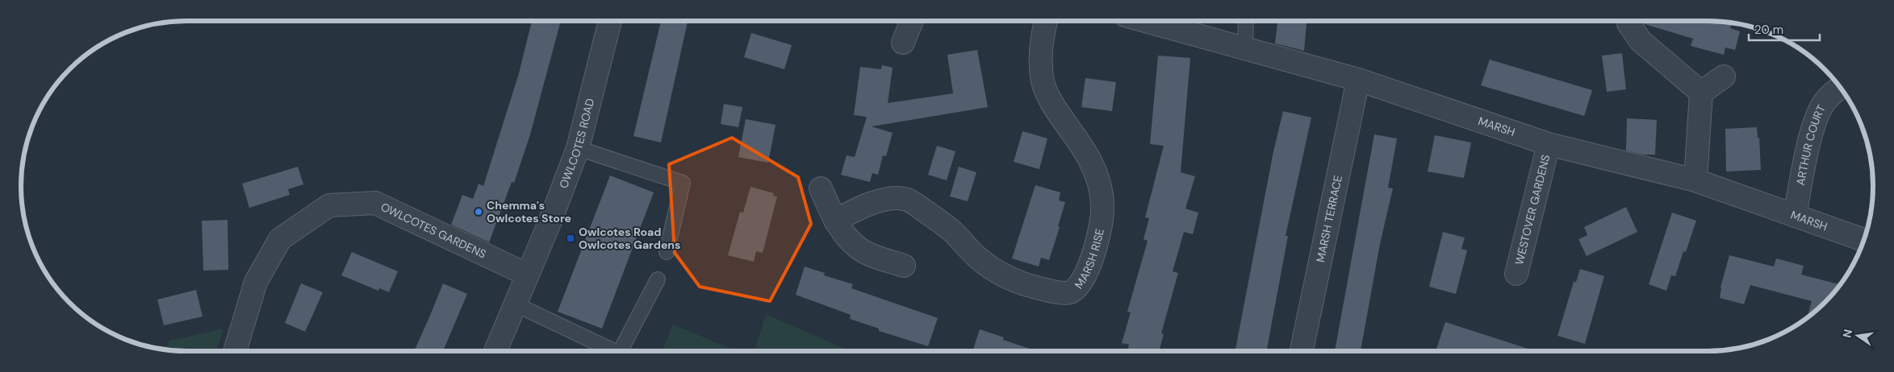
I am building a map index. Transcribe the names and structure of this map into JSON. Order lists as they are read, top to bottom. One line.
{"streets":{"street":["MARSH","OWLCOTES ROAD","ARTHUR COURT","WESTOVER GARDENS","MARSH TERRACE","OWLCOTES GARDENS","MARSH RISE"]},"crossings":[["MARSH","ARTHUR COURT"],["MARSH","WESTOVER GARDENS"],["MARSH","MARSH TERRACE"],["OWLCOTES ROAD","OWLCOTES GARDENS"]],"places":{"other":["Chemma's Owlcotes Store"],"transit":["Owlcotes Road Owlcotes Gardens"]},"scale_bar":"20 m","north":"left"}
